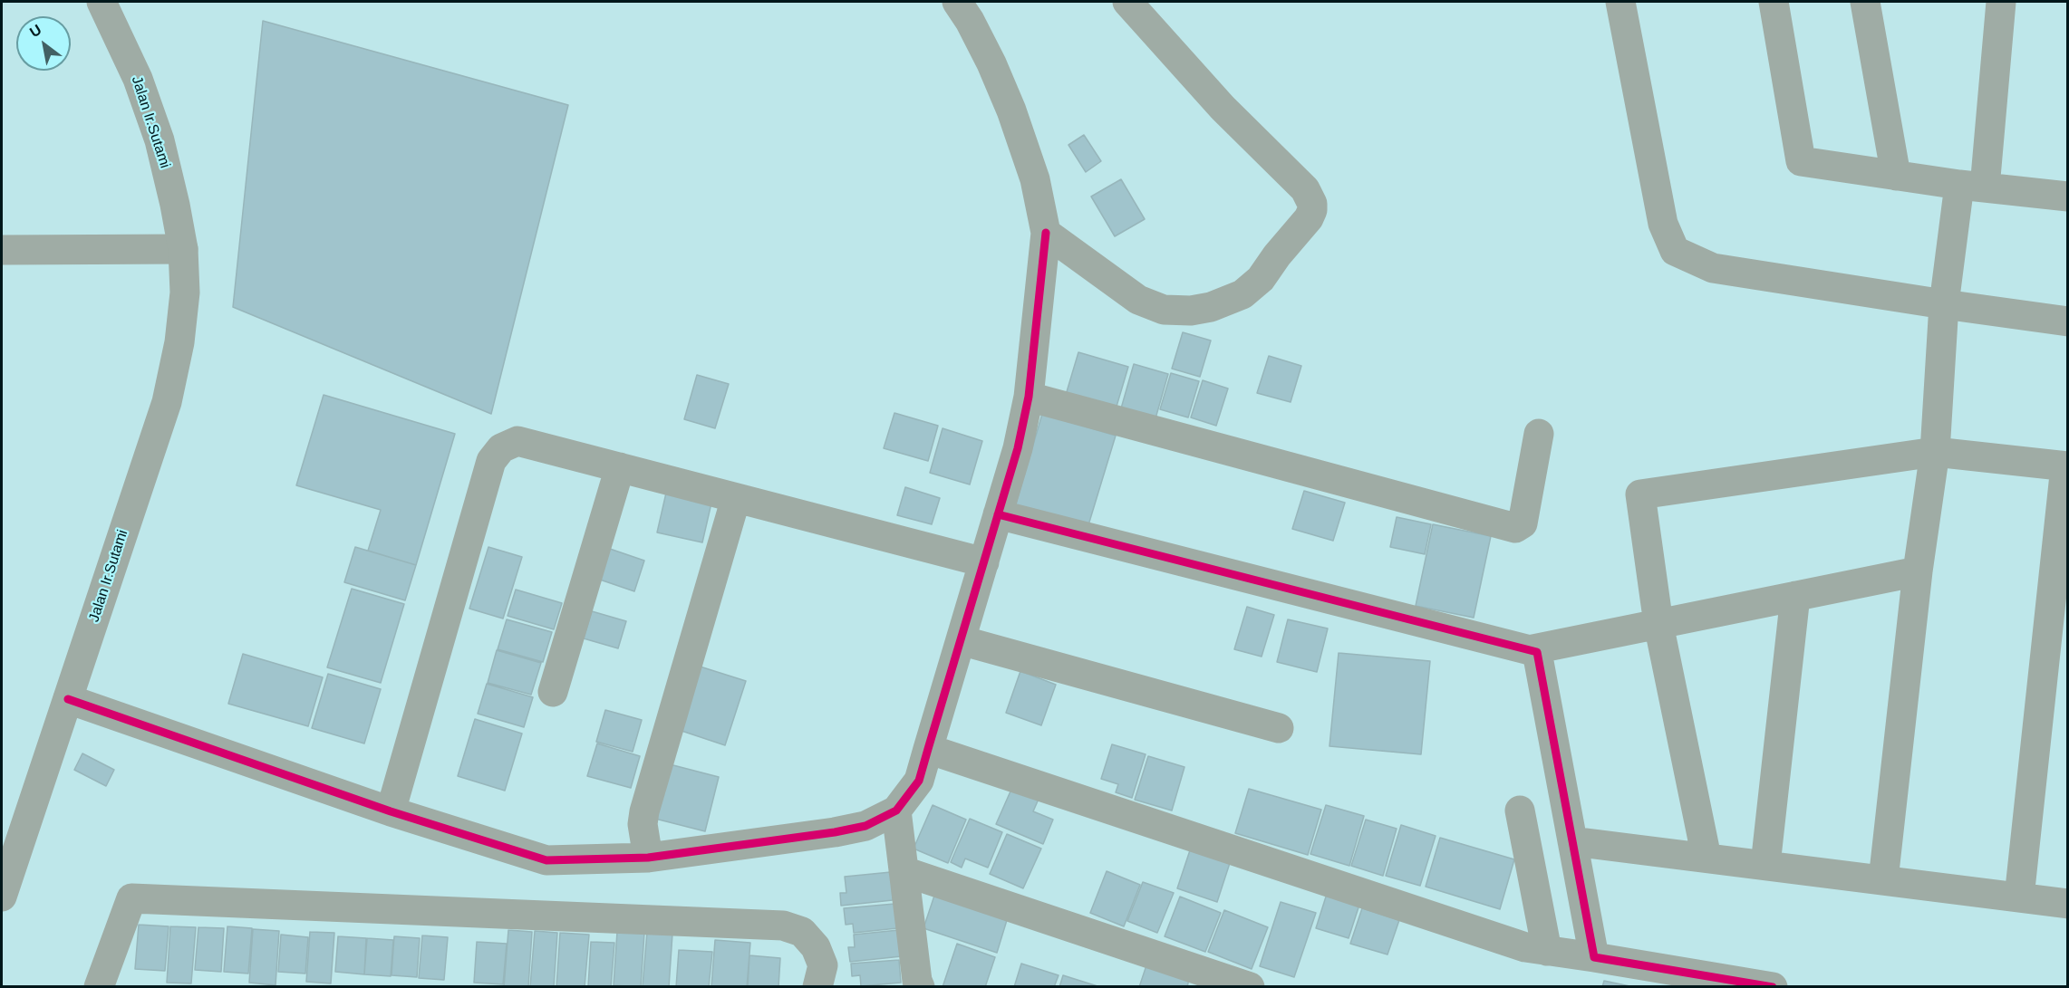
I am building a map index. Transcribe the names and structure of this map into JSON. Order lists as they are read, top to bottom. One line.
{"streets":{"street":["Jalan Ir.Sutami"]},"north":"top left"}
